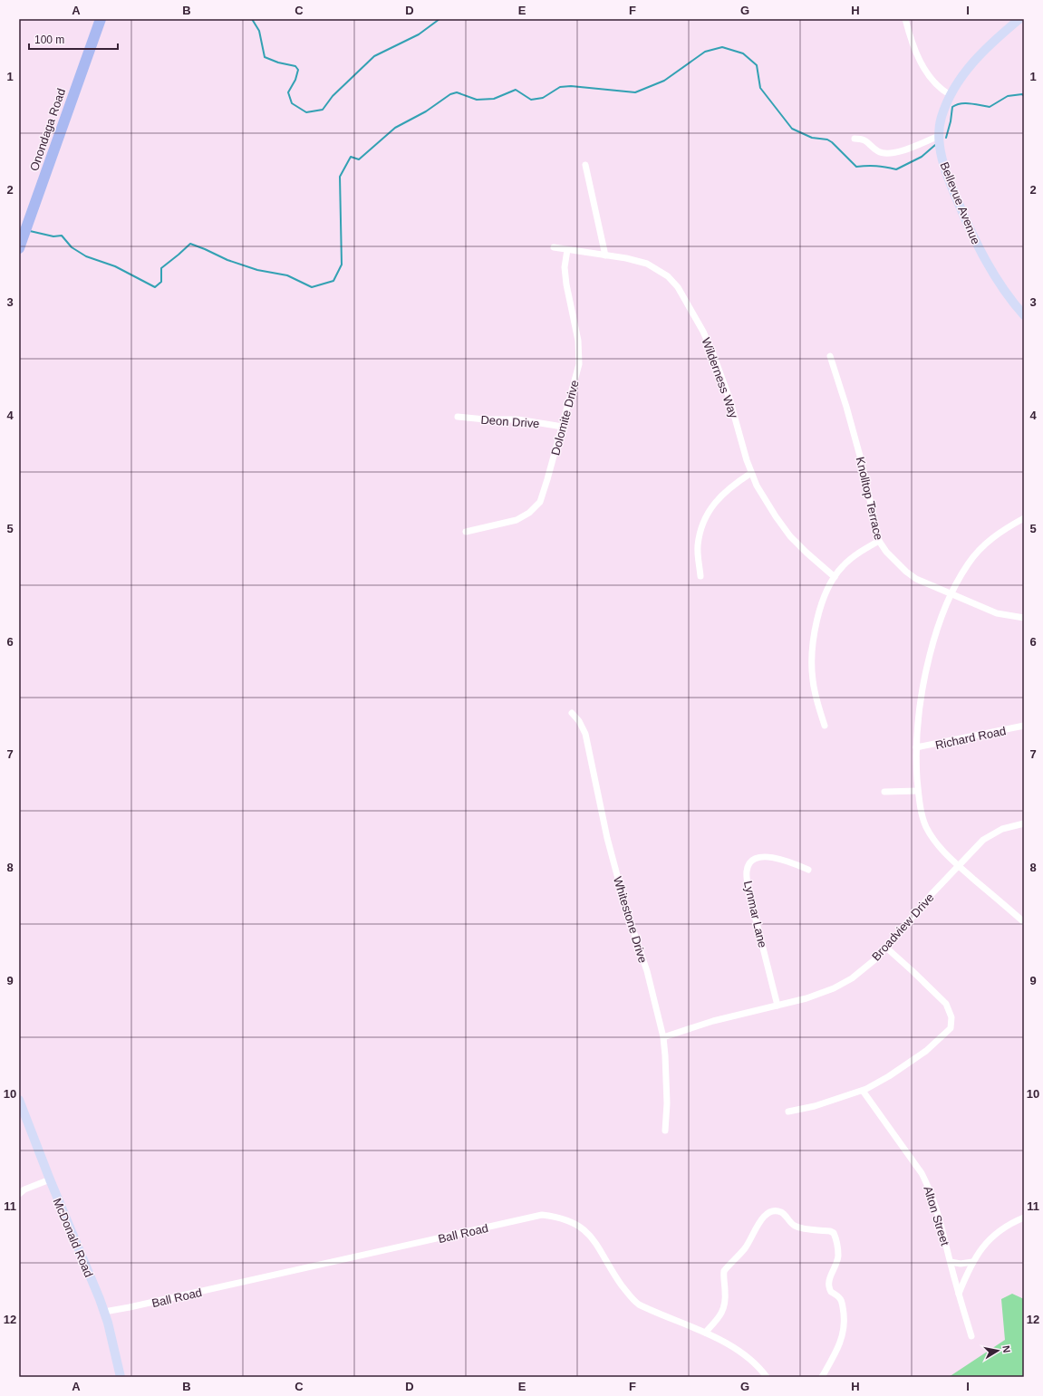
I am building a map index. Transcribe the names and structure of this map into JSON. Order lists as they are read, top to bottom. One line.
{"streets":{"main road":["Onondaga Road"],"street":["Bellevue Avenue","Wilderness Way","Dolomite Drive","Deon Drive","Knolltop Terrace","Richard Road","Lynmar Lane","Whitestone Drive","Broadview Drive","Alton Street","Ball Road","McDonald Road"]},"crossings":[["Wilderness Way","Dolomite Drive"],["Dolomite Drive","Deon Drive"],["Lynmar Lane","Broadview Drive"],["Whitestone Drive","Broadview Drive"],["Ball Road","McDonald Road"]],"scale_bar":"100 m","north":"right","grid":{"columns":["A","B","C","D","E","F","G","H","I"],"rows":["1","2","3","4","5","6","7","8","9","10","11","12"]}}
